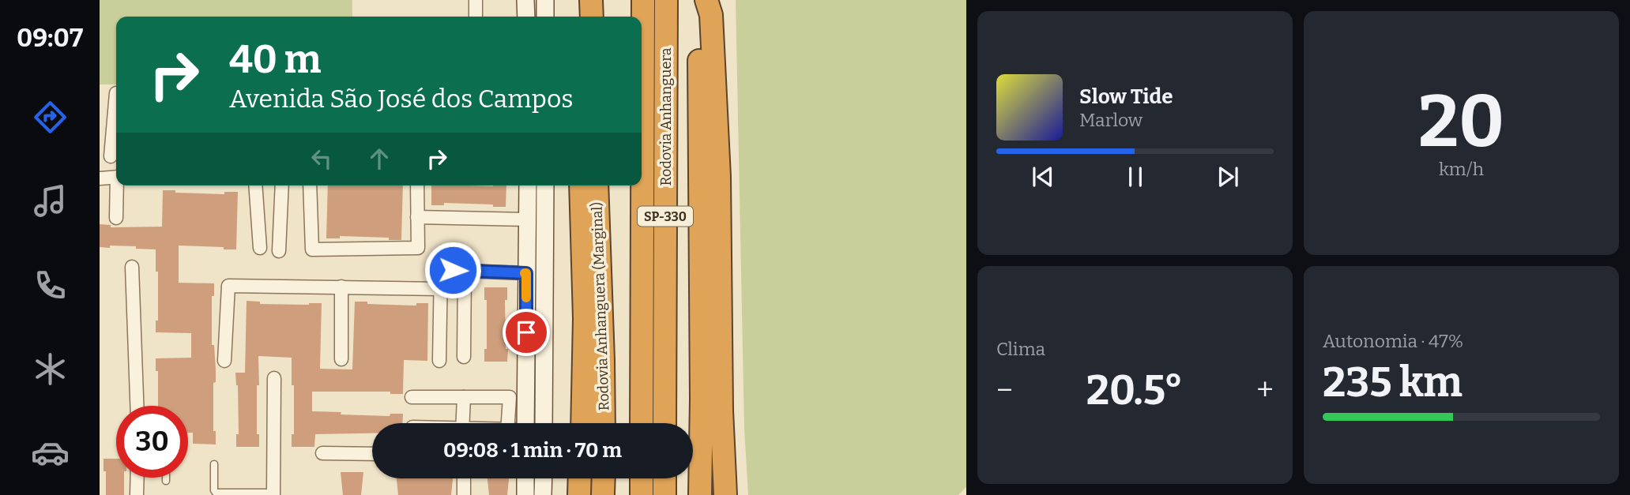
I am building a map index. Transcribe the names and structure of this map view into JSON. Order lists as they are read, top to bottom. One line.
{"streets":{"highway":["Rodovia Anhanguera","SP-330","Rodovia Anhanguera (Marginal)"]},"page":{"tabs":"09:07","tile":[["20","km/h"],"Clima",["Autonomia · 47%","235 km"]],"turn":["40 m","Avenida São José dos Campos"],"song":["Slow Tide","Marlow"],"heat":["−","20.5°","+"],"limit":"30","trip":"09:08 · 1 min · 70 m"}}
